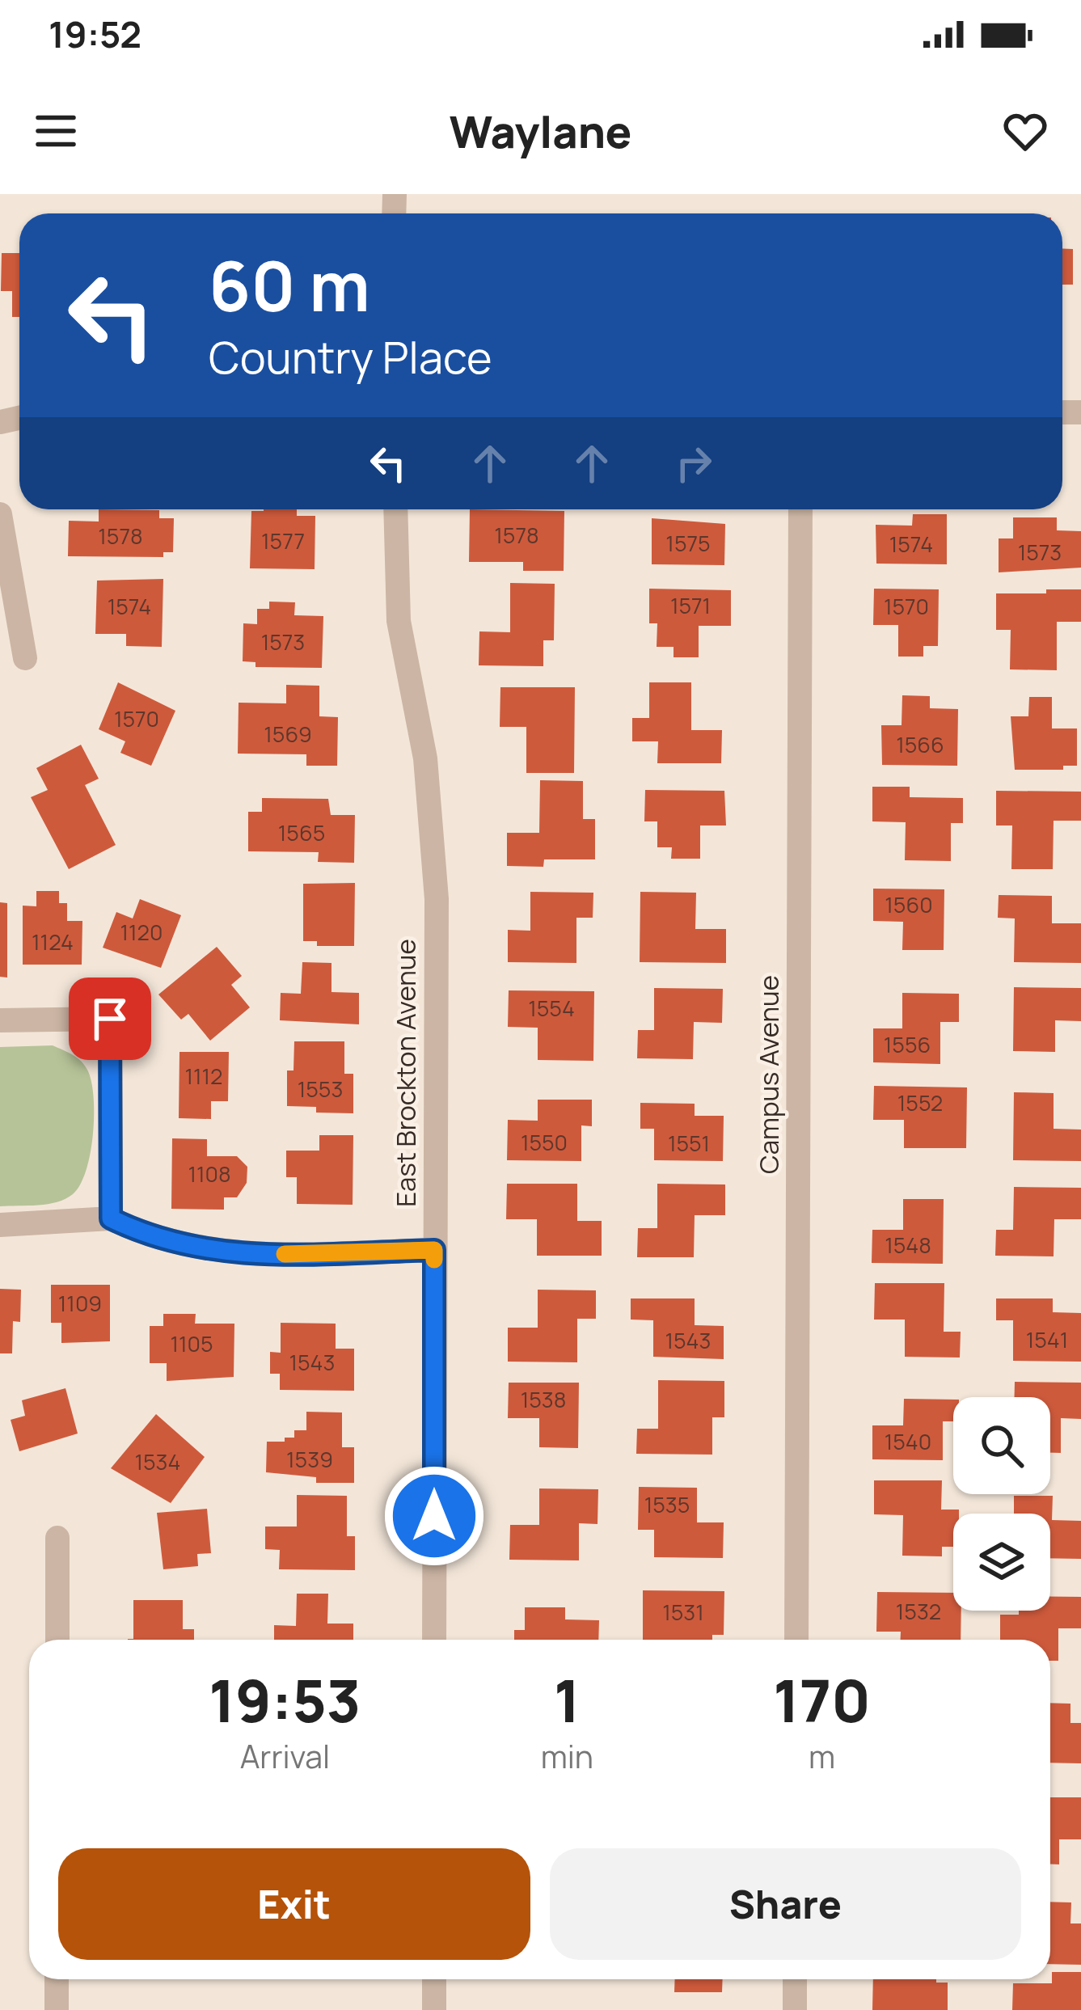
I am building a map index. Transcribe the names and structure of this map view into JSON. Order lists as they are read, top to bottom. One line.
{"streets":{"street":["East Brockton Avenue","Campus Avenue"]},"house_numbers":["1578","1578","1577","1575","1574","1573","1571","1574","1570","1573","1570","1569","1566","1565","1560","1120","1124","1554","1556","1112","1553","1552","1550","1551","1108","1548","1109","1541","1543","1105","1543","1538","1540","1539","1534","1535","1532","1531"],"page":{"status":"19:52","header":"Waylane","turn":["60 m","Country Place"],"eta":["19:53","Arrival","1","min","170","m"],"buttons":["Exit","Share"]}}
